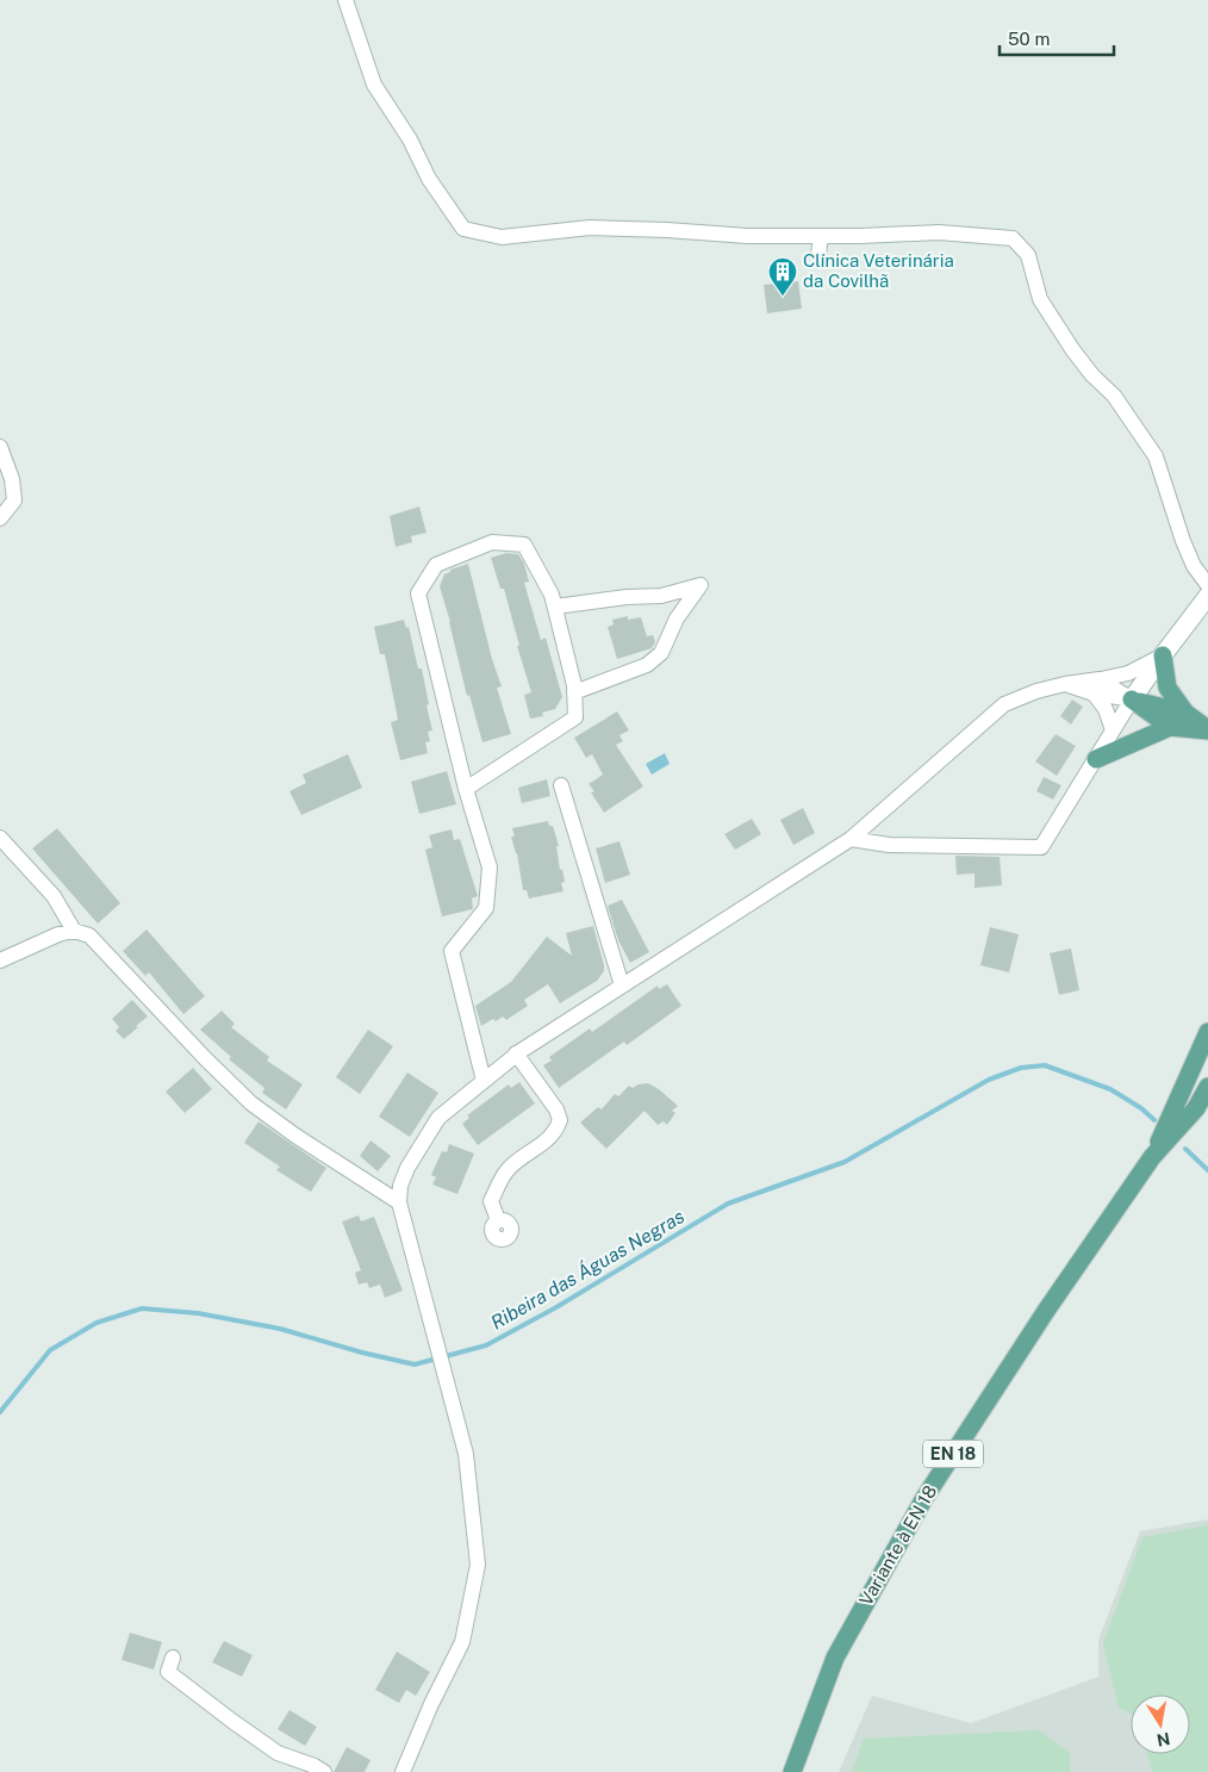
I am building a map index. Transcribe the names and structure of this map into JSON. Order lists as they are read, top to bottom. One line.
{"streets":{"main road":["EN 18","Variante à EN 18"]},"water":["Ribeira das Águas Negras"],"places":{"building":["Clínica Veterinária da Covilhã"]},"scale_bar":"50 m","north":"bottom"}
